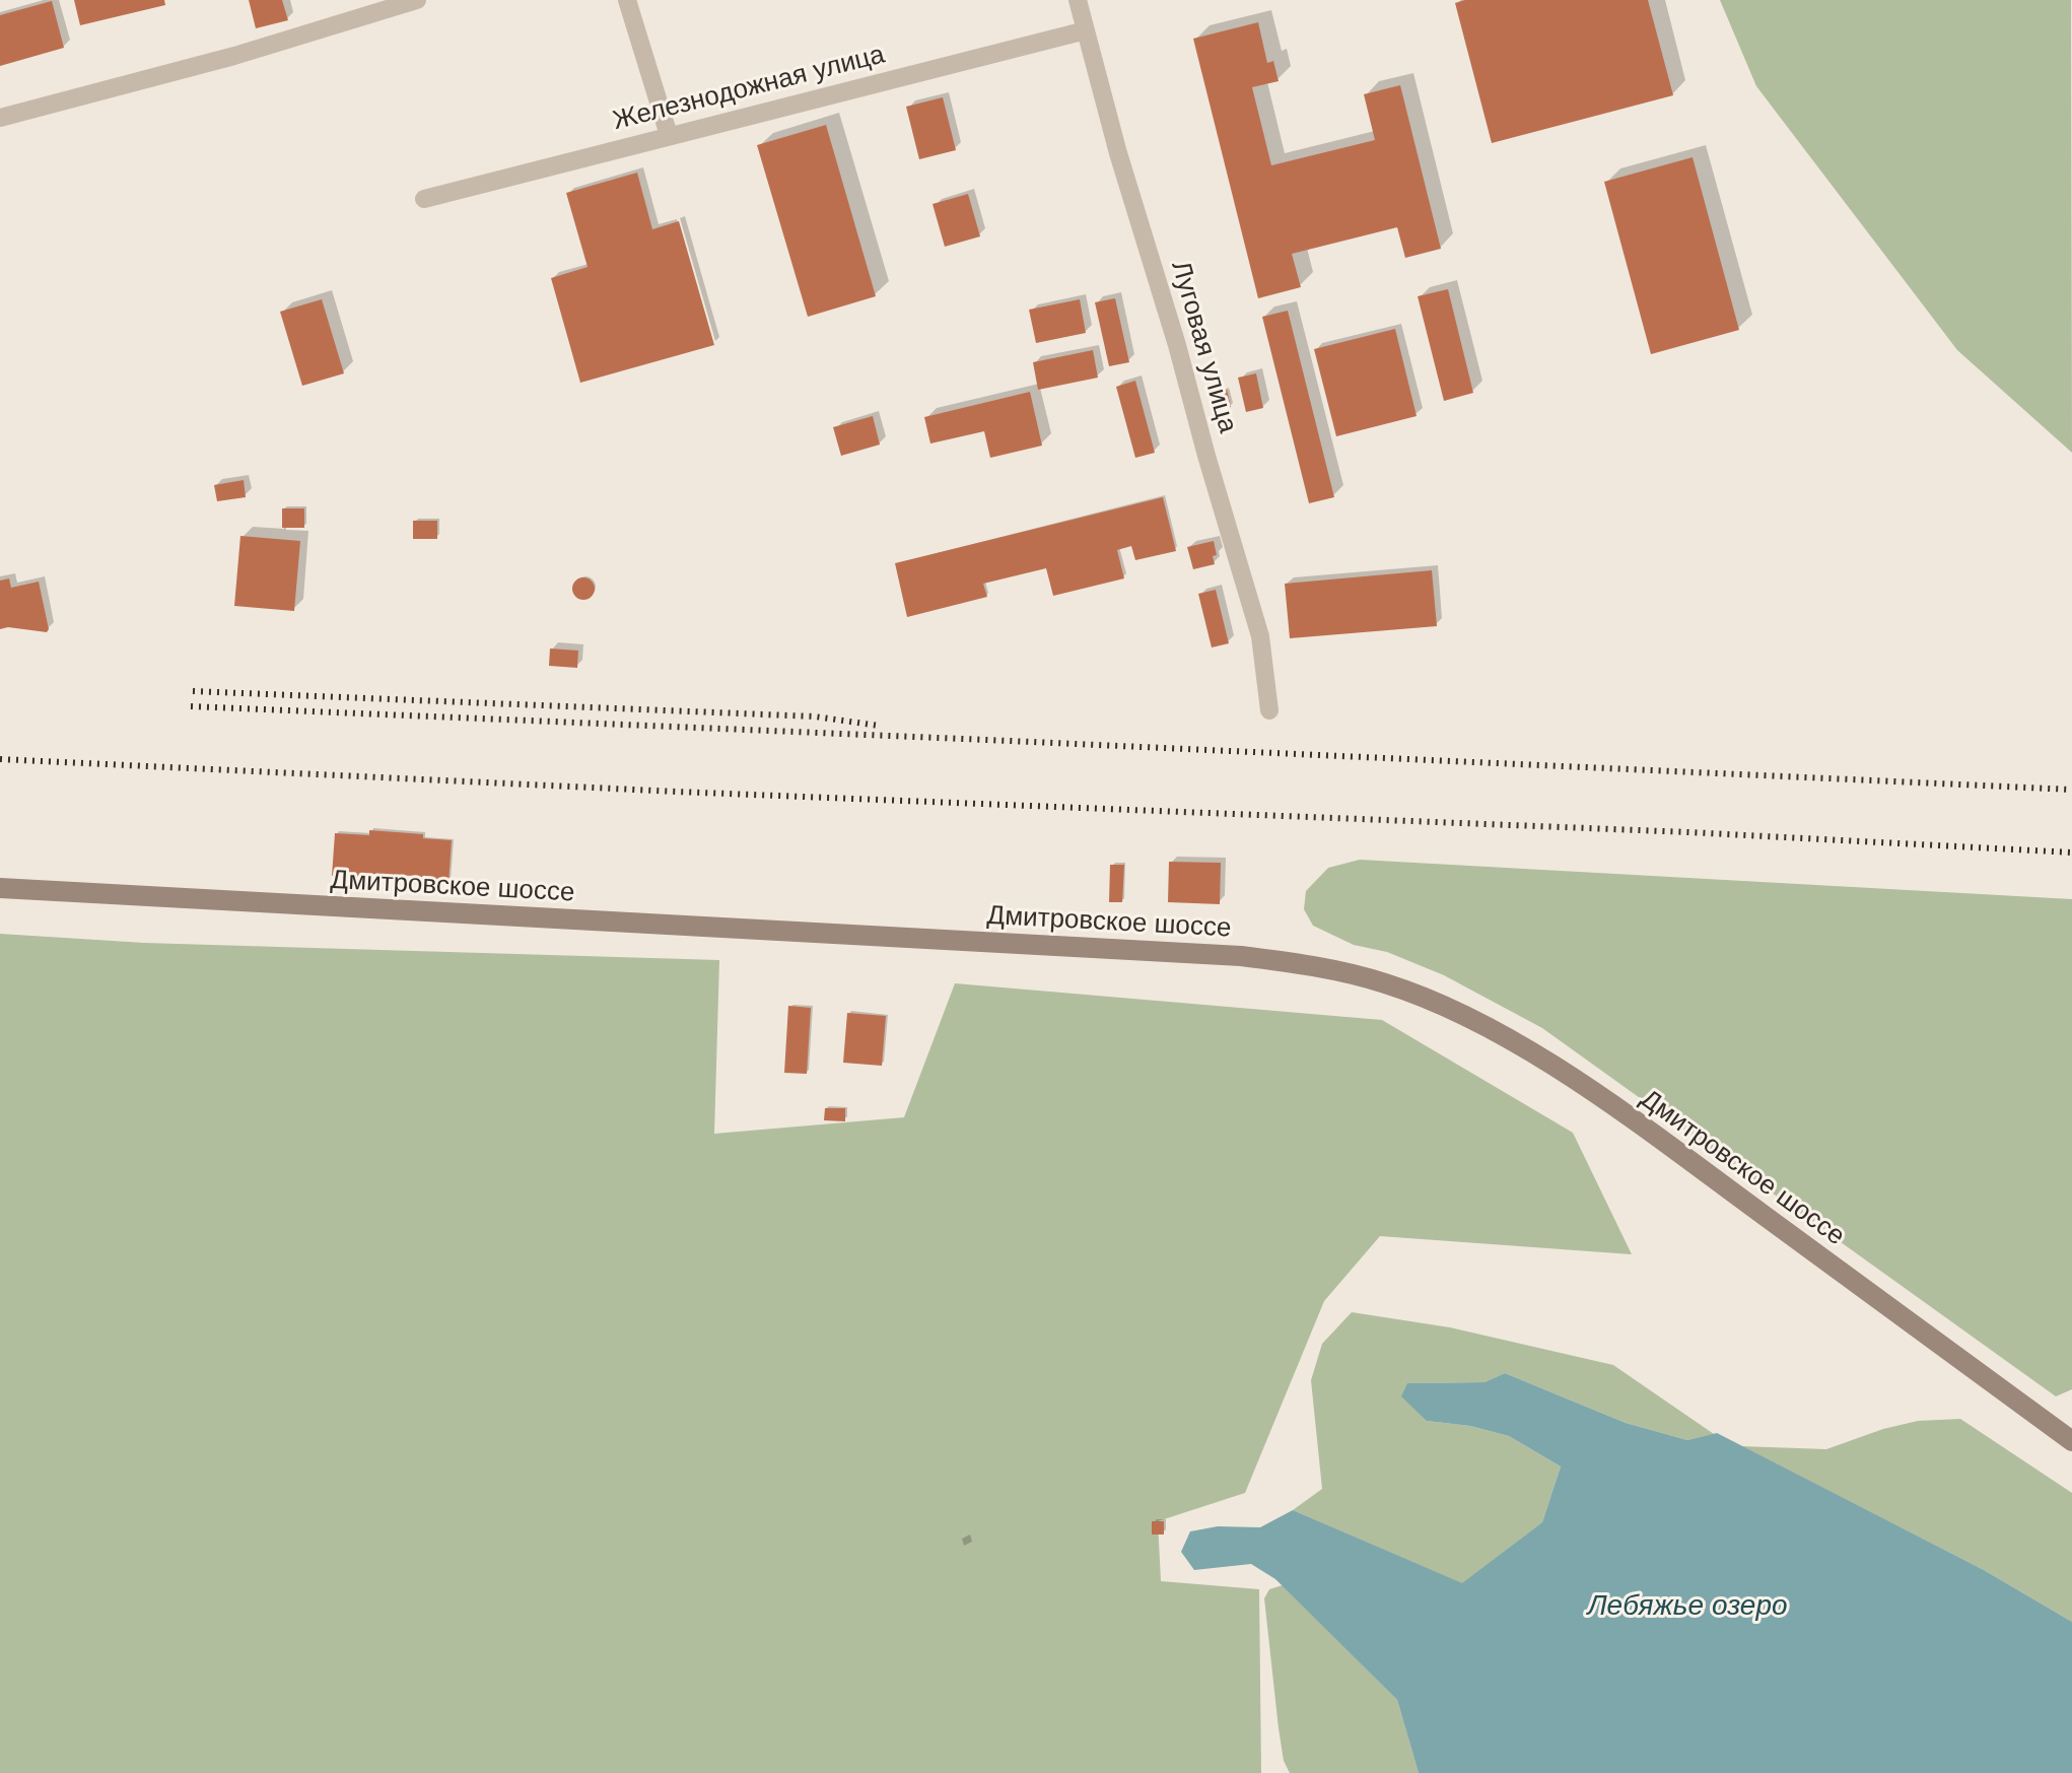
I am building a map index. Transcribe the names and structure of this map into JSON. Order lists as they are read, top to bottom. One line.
{"streets":{"main road":["Дмитровское шоссе"],"street":["Железнодожная улица","Луговая улица"]},"crossings":[["Железнодожная улица","Луговая улица"]],"water":["Лебяжье озеро"]}
